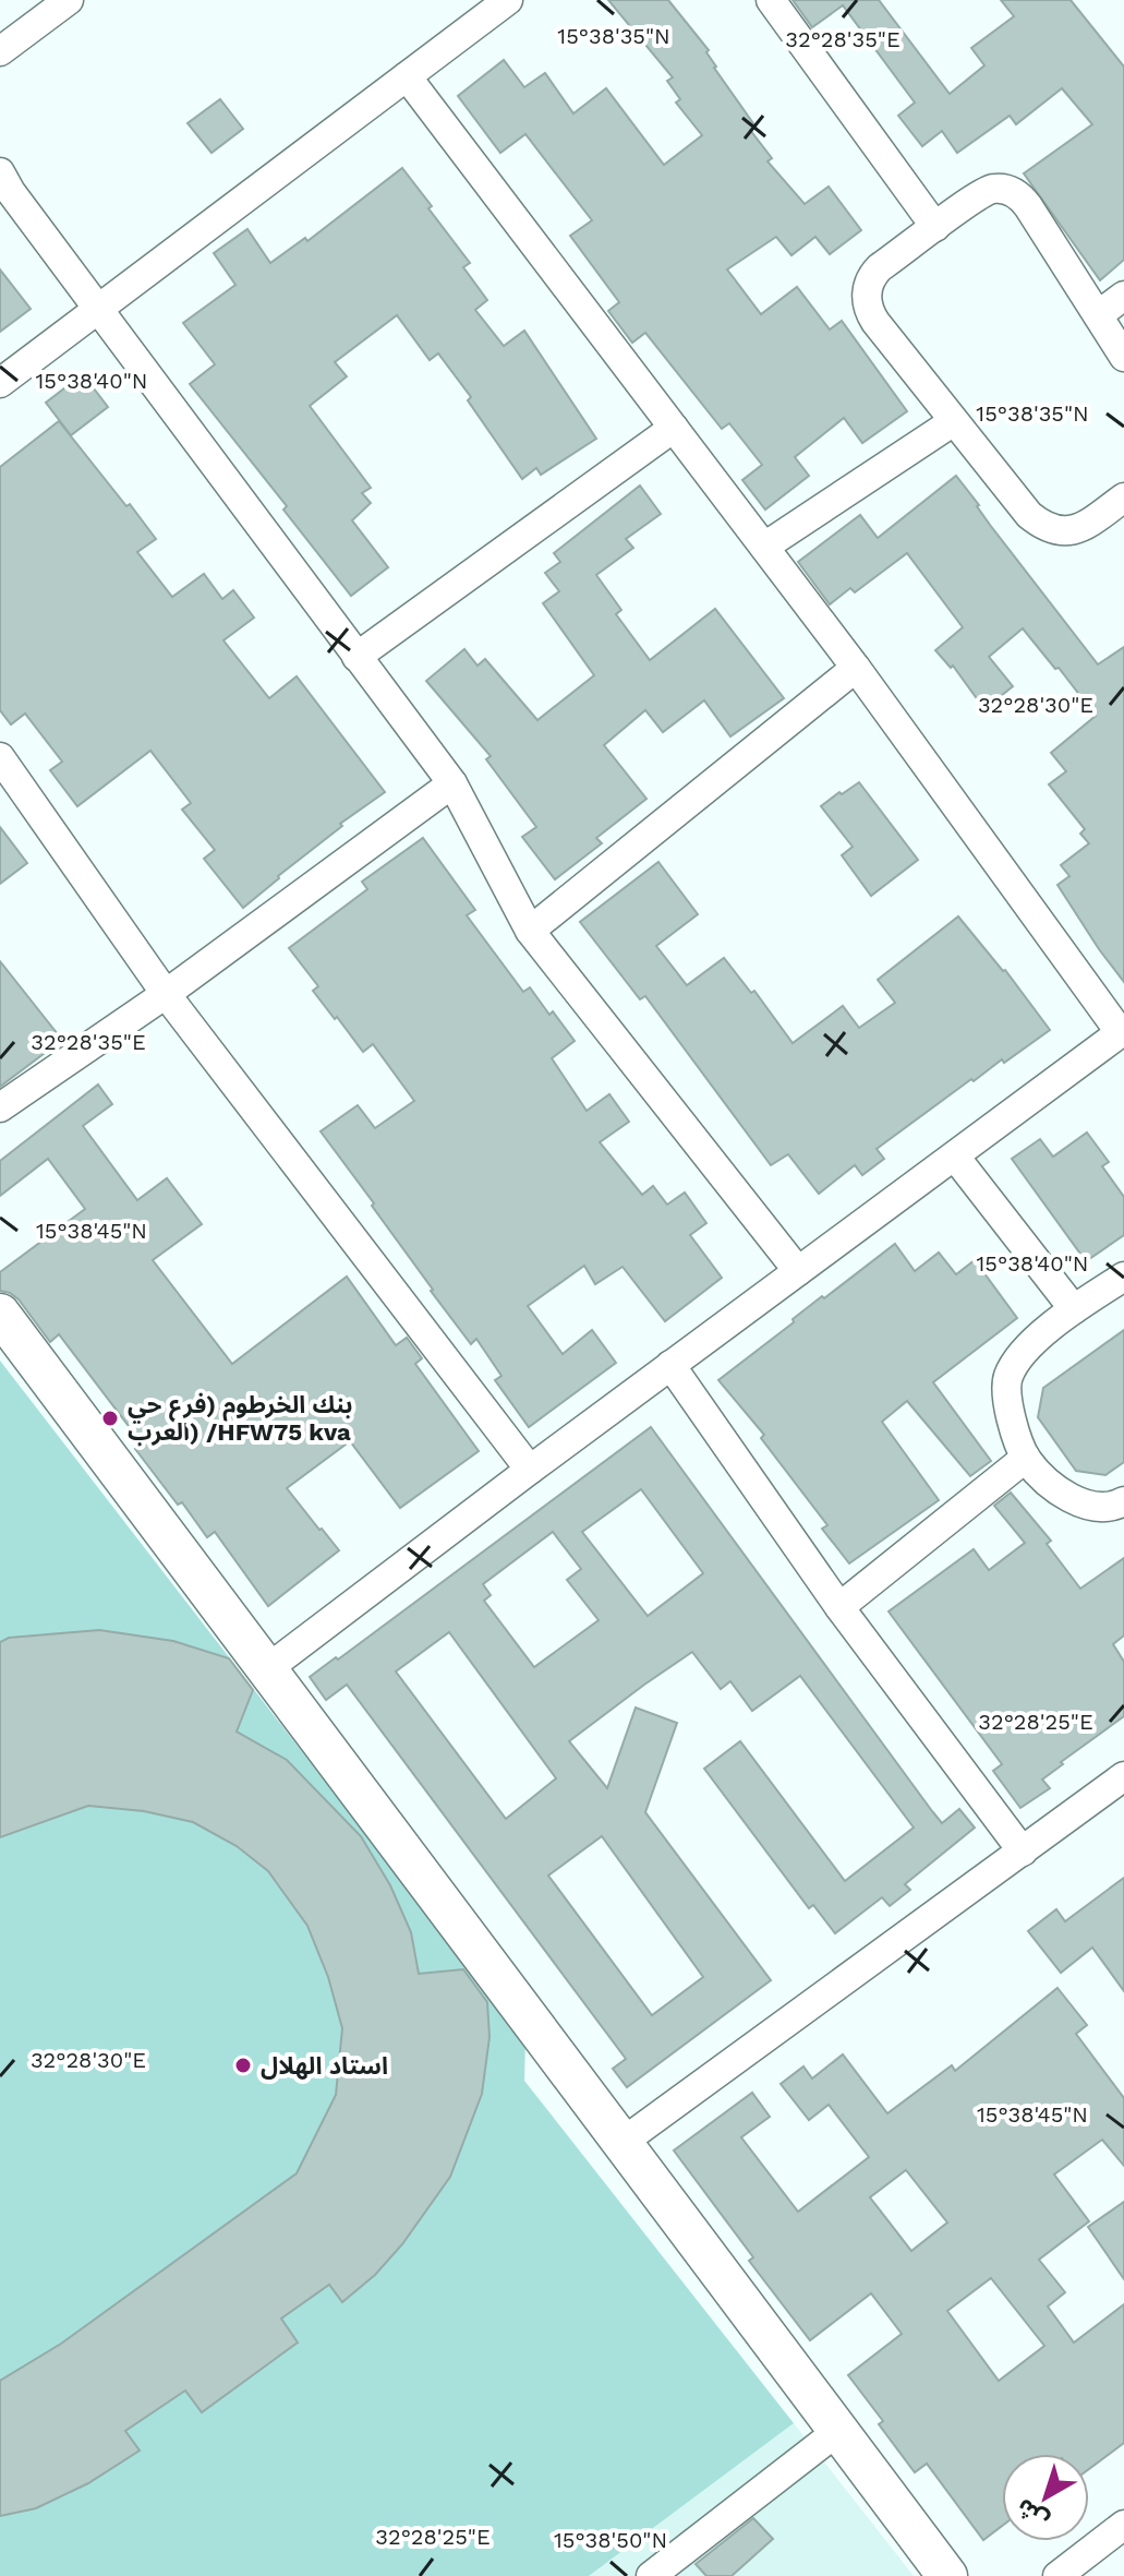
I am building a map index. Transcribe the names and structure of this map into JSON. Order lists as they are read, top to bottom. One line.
{"places":["بنك الخرطوم (فرع حي العرب) /HFW75 kva","استاد الهلال"],"north":"bottom left","coordinates":["15°38'35\"N","32°28'35\"E","15°38'40\"N","32°28'30\"E","15°38'45\"N","32°28'25\"E","15°38'50\"N"]}
